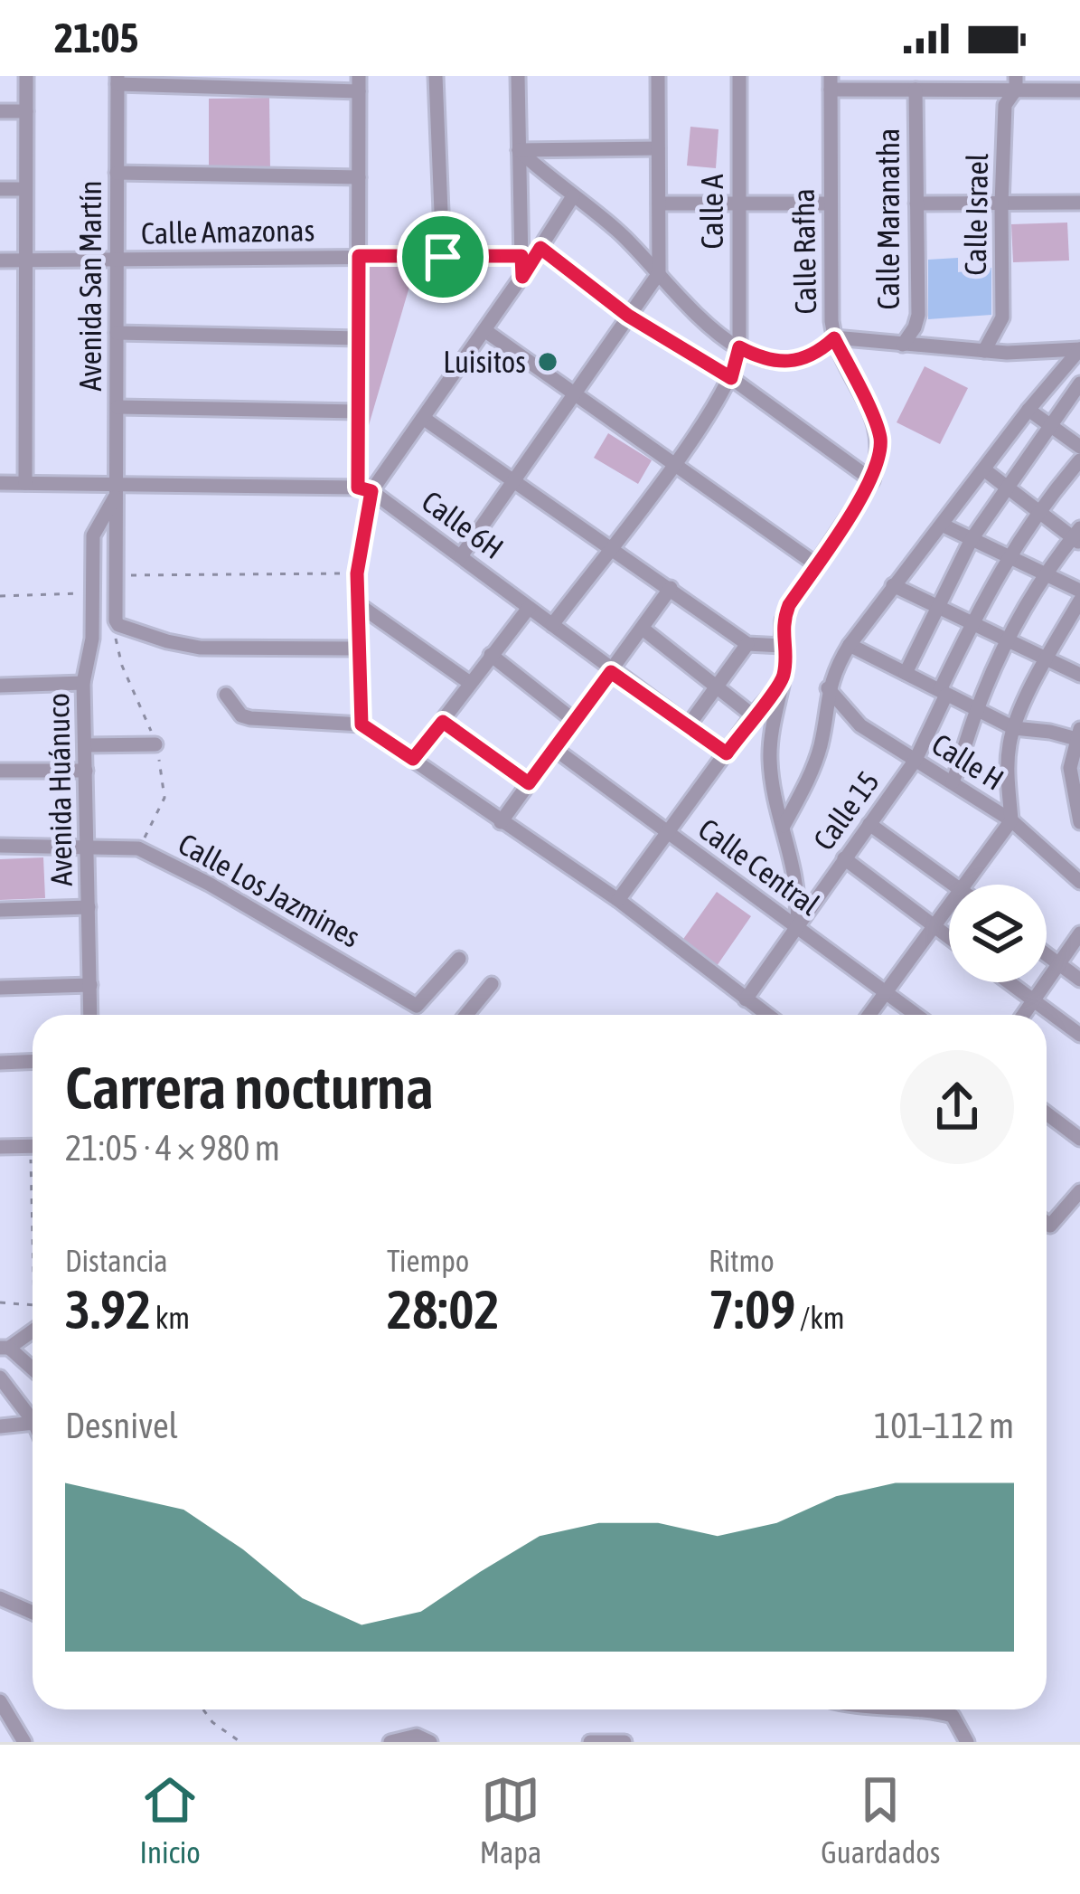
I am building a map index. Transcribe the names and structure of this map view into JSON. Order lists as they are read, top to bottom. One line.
{"streets":{"street":["Calle A","Calle Israel","Calle Maranatha","Calle Amazonas","Calle Rafha","Avenida San Martín","Calle 6H","Calle H","Avenida Huánuco","Calle 15","Calle Central","Calle Los Jazmines"]},"crossings":[["Calle A","Calle 6H"],["Calle Amazonas","Avenida San Martín"],["Avenida San Martín","Avenida Huánuco"],["Calle H","Calle 15"],["Avenida Huánuco","Calle Los Jazmines"],["Calle 15","Calle Central"]],"places":["Luisitos"],"page":{"status":"21:05","heading":["Carrera nocturna","21:05 · 4 × 980 m"],"stats":[["Distancia","3.92 km"],["Tiempo","28:02"],["Ritmo","7:09 /km"]],"chart":["Desnivel","101–112 m"],"tabs":["Inicio","Mapa","Guardados"]}}
